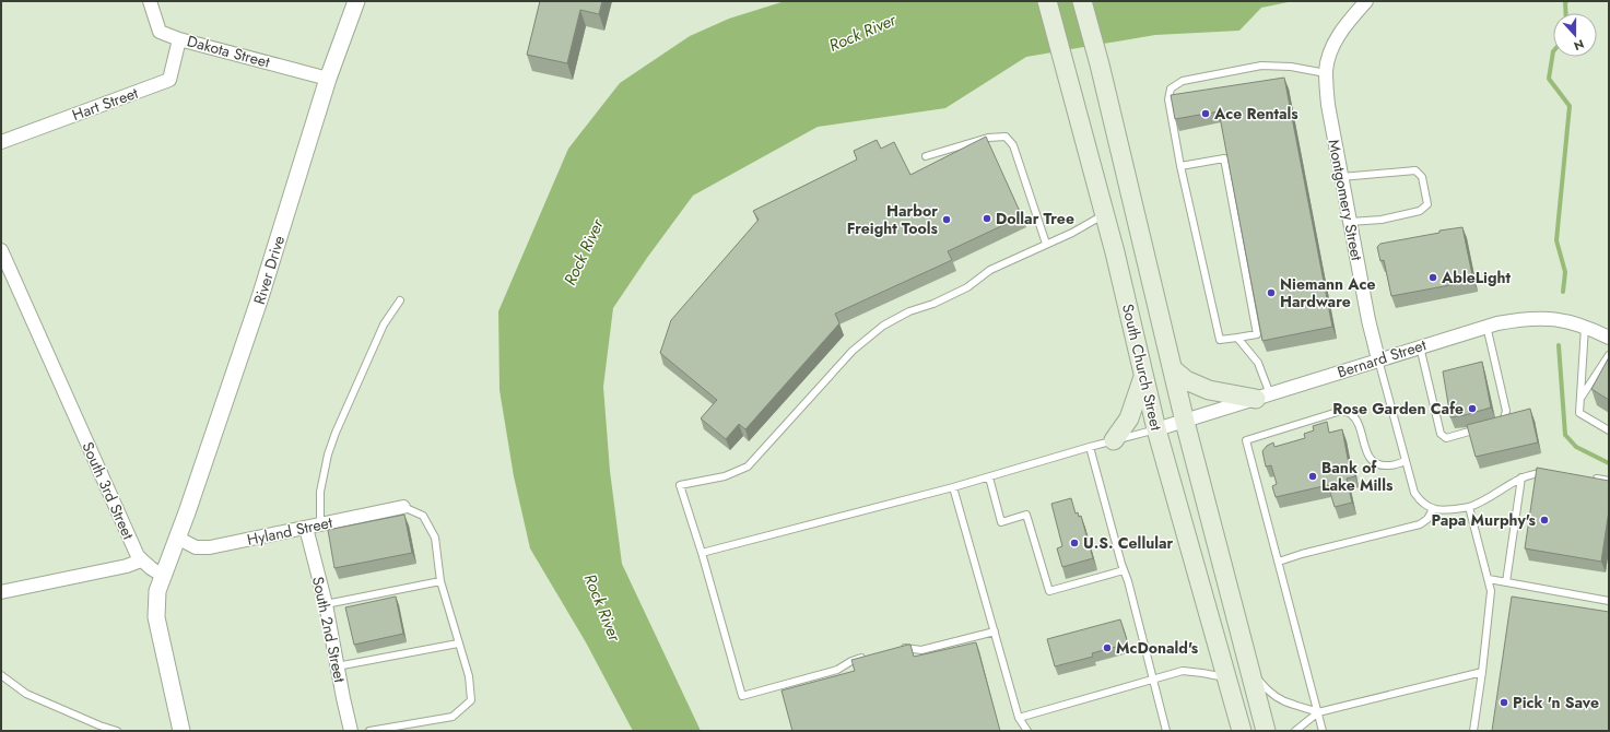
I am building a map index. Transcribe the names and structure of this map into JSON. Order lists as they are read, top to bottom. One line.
{"streets":{"main road":["South Church Street"],"street":["Dakota Street","Hart Street","Montgomery Street","River Drive","Bernard Street","South 3rd Street","Hyland Street","South 2nd Street"]},"crossings":[["Dakota Street","Hart Street"],["Dakota Street","River Drive"],["Montgomery Street","Bernard Street"],["River Drive","South 3rd Street"],["River Drive","Hyland Street"],["Bernard Street","South Church Street"],["Hyland Street","South 2nd Street"]],"water":["Rock River"],"places":["Ace Rentals","Dollar Tree","Harbor Freight Tools","AbleLight","Niemann Ace Hardware","Rose Garden Cafe","Bank of Lake Mills","Papa Murphy's","U.S. Cellular","McDonald's","Pick 'n Save"],"north":"bottom"}
